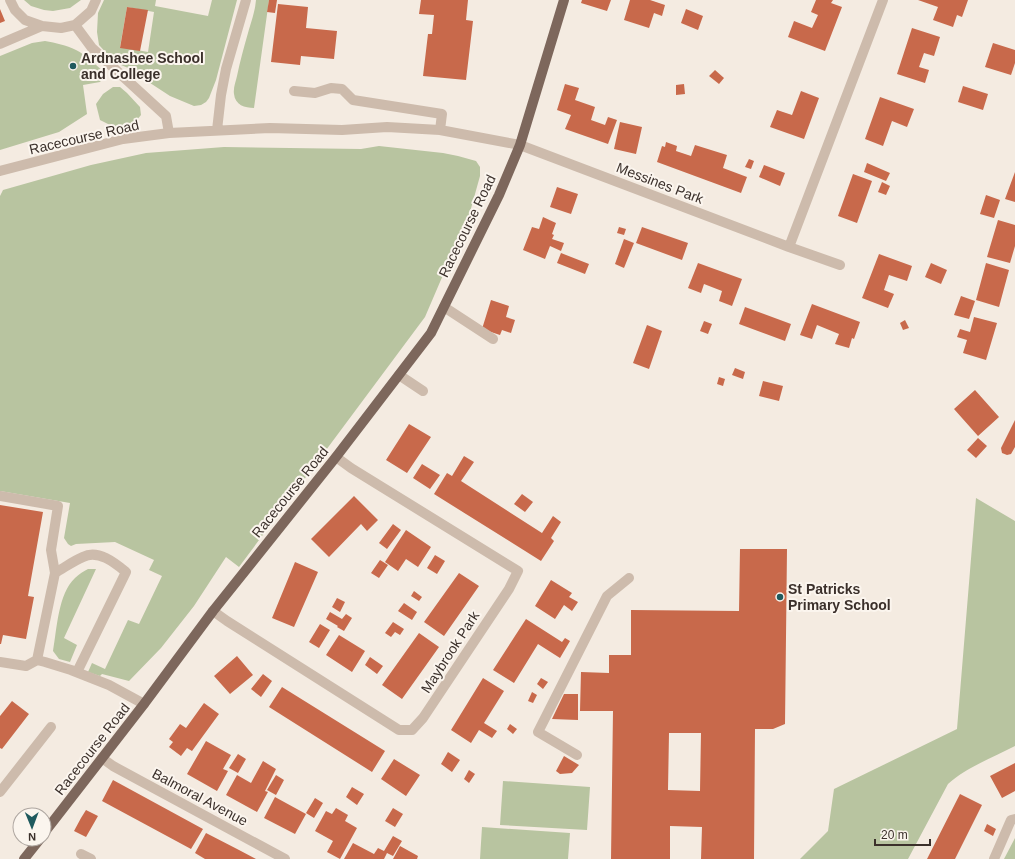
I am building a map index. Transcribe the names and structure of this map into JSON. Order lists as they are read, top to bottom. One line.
{"streets":{"main road":["Racecourse Road"],"street":["Messines Park","Maybrook Park","Balmoral Avenue"]},"crossings":[["Racecourse Road","Messines Park"],["Racecourse Road","Maybrook Park"],["Racecourse Road","Balmoral Avenue"]],"places":["Ardnashee School and College","St Patricks Primary School"],"scale_bar":"20 m","north":"bottom"}
